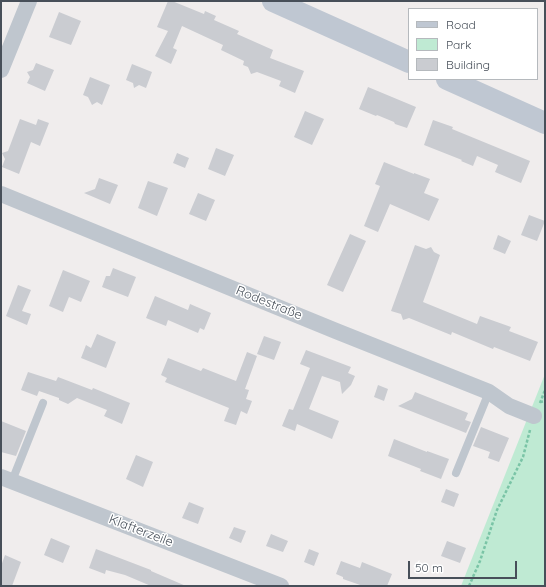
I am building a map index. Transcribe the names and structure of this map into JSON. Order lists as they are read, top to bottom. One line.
{"streets":{"street":["Rodestraße","Klafterzeile"]},"legend":["Road","Park","Building"],"scale_bar":"50 m"}
